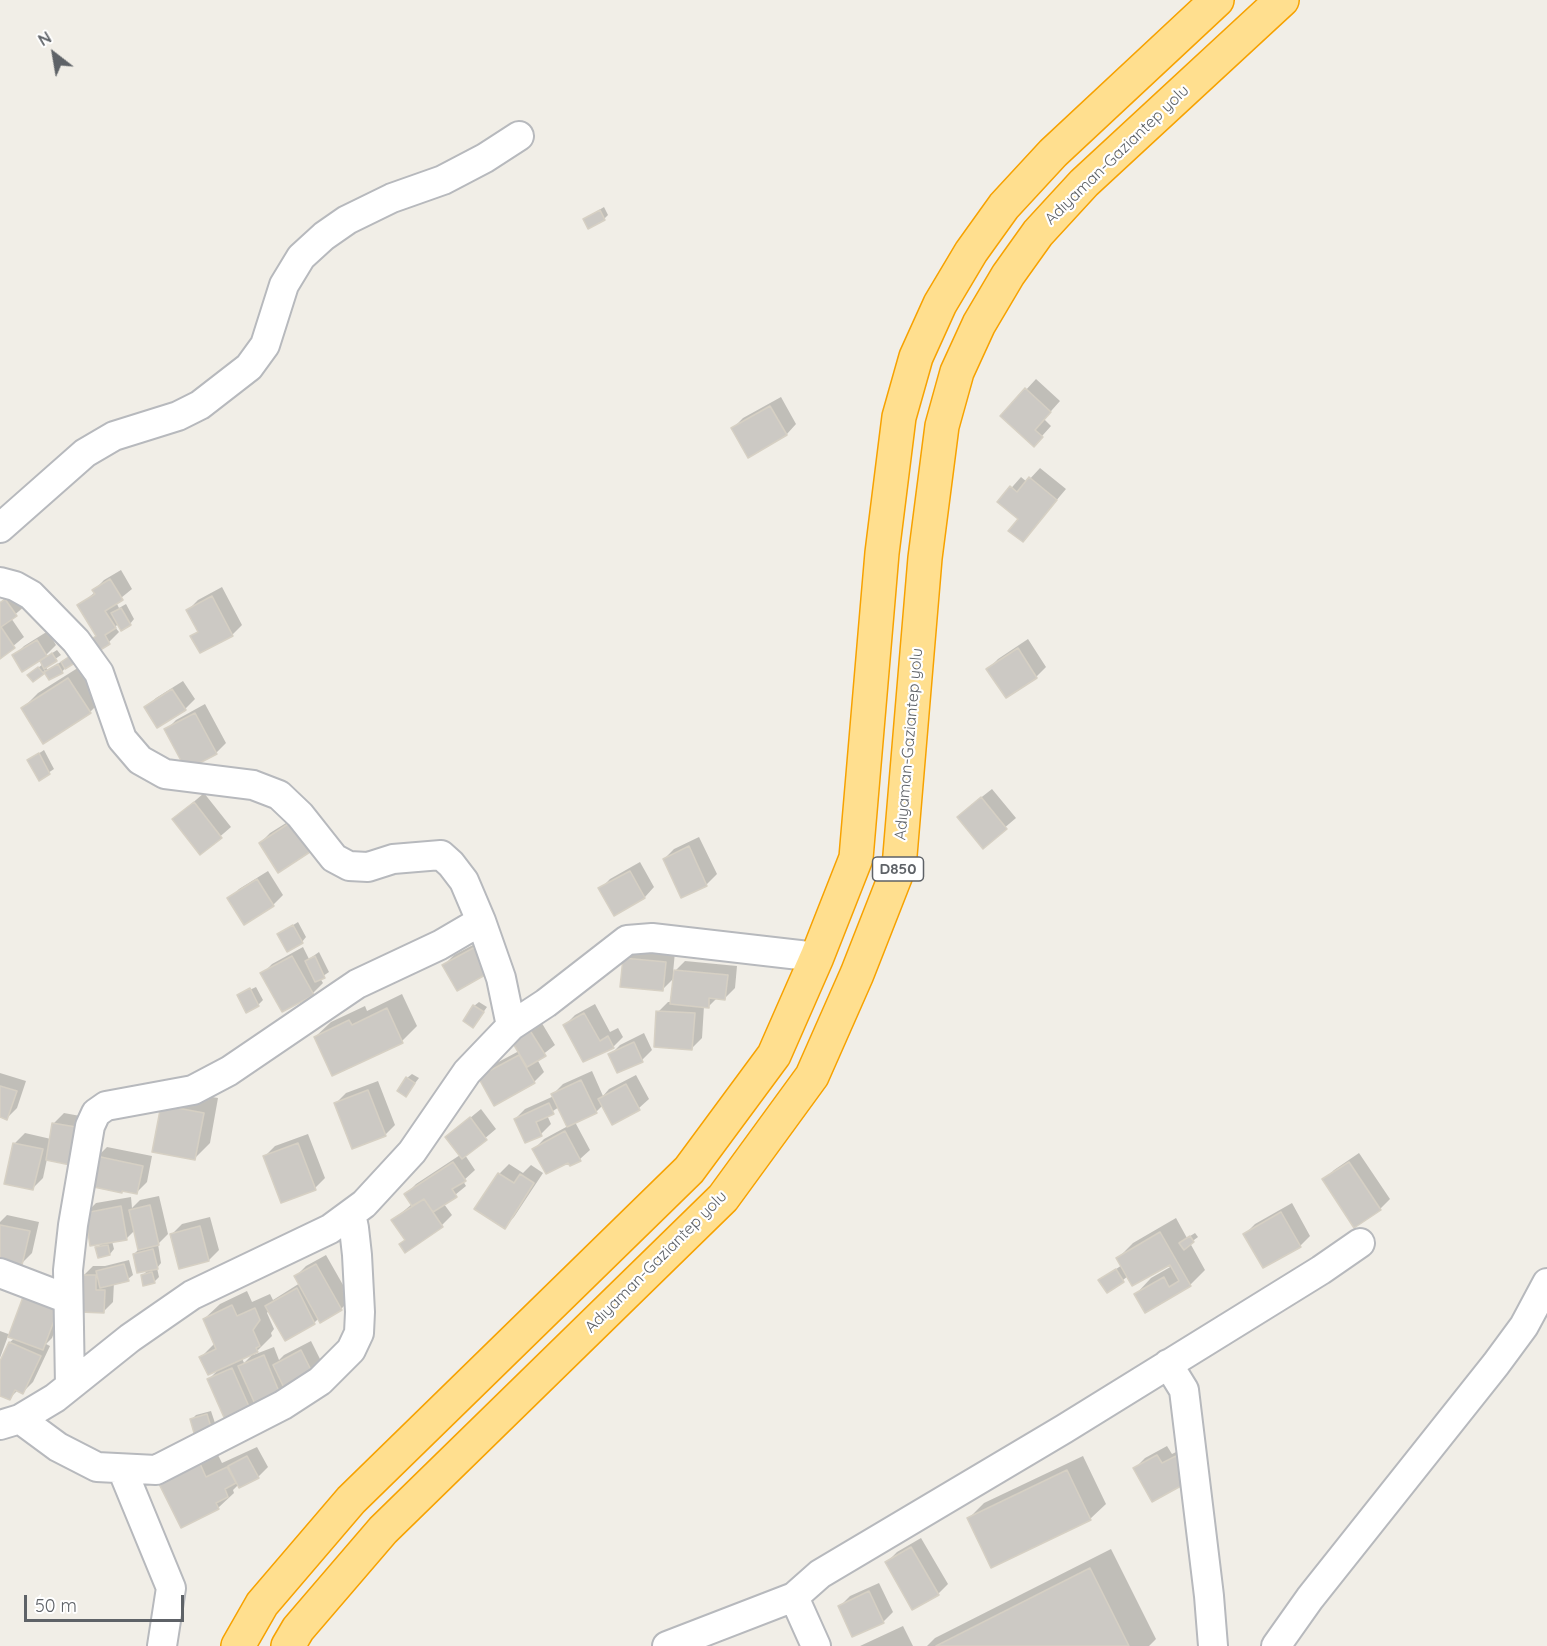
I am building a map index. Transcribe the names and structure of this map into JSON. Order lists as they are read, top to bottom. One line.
{"streets":{"highway":["Adıyaman-Gaziantep yolu","D850"]},"scale_bar":"50 m","north":"top left"}
